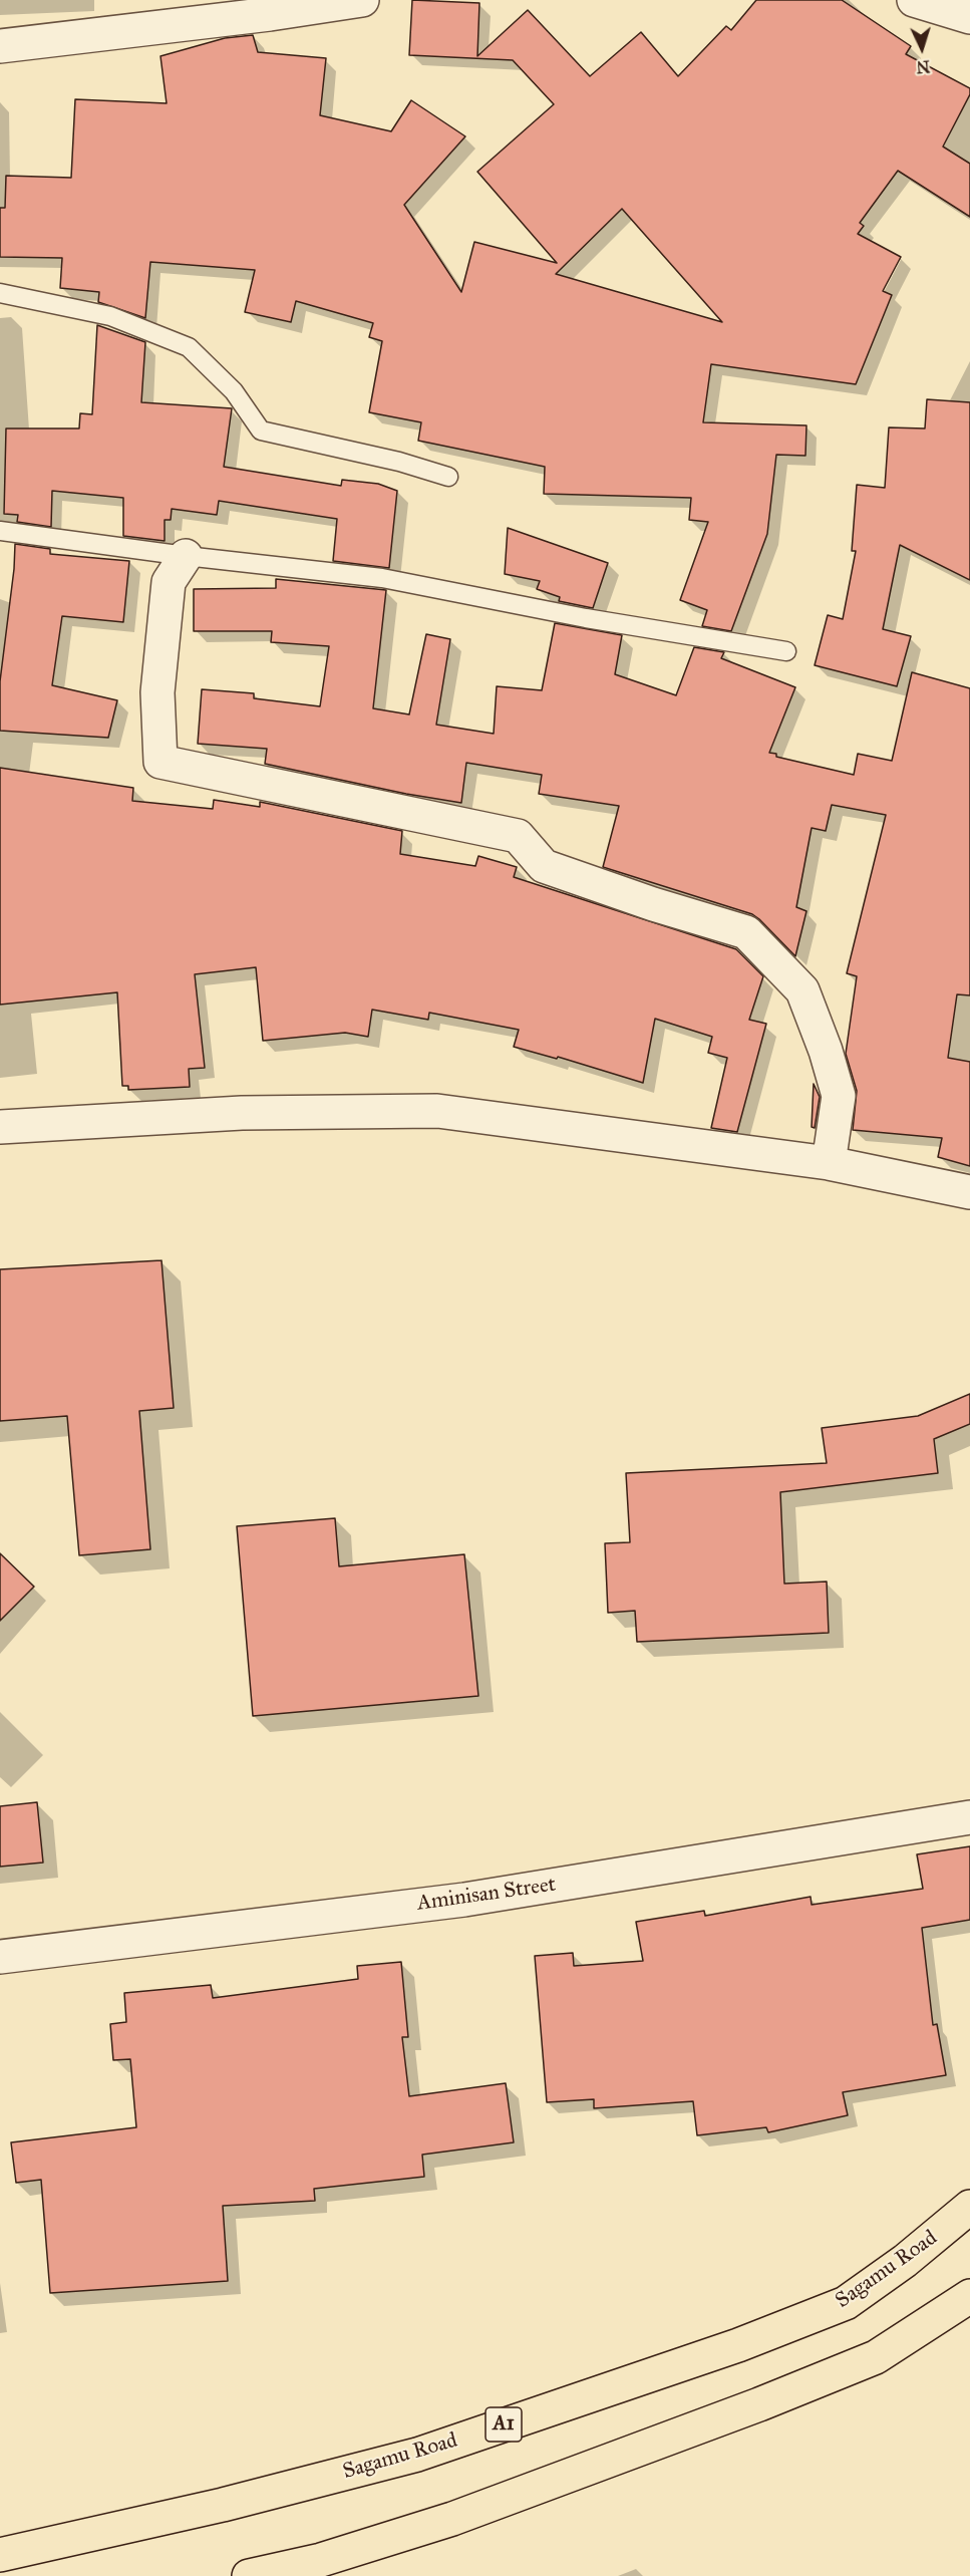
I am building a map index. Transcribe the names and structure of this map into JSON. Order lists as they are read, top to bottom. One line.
{"streets":{"highway":["Sagamu Road","A1"],"street":["Aminisan Street"]},"north":"bottom"}
